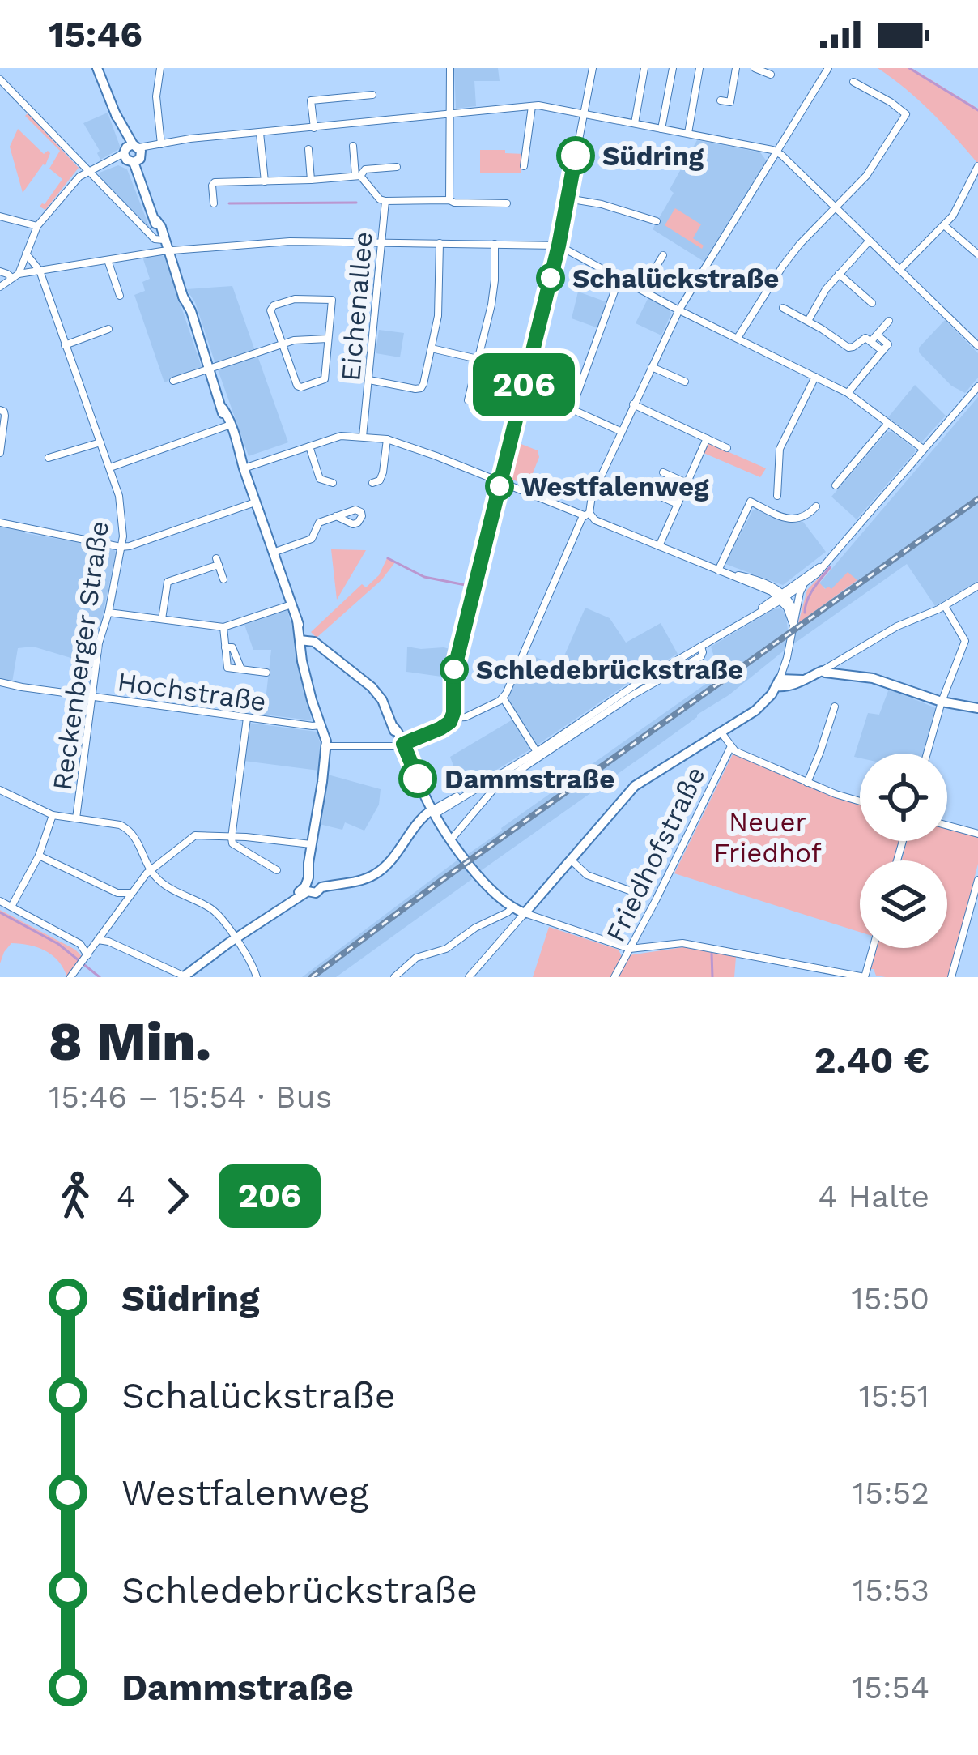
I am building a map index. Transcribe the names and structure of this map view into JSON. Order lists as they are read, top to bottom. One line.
{"streets":{"street":["Eichenallee","Reckenberger Straße","Hochstraße","Friedhofstraße"]},"crossings":[["Reckenberger Straße","Hochstraße"]],"parks":["Neuer Friedhof"],"places":["Südring","Schalückstraße","Westfalenweg","Schledebrückstraße","Dammstraße"],"lines":["bus line 206"],"page":{"status":"15:46","on_map":"206","heading":["8 Min.","15:46 – 15:54 · Bus","2.40 €"],"legs":["4","206","4 Halte"],"list":[{"name":"Südring","value":"15:50"},{"name":"Schalückstraße","value":"15:51"},{"name":"Westfalenweg","value":"15:52"},{"name":"Schledebrückstraße","value":"15:53"},{"name":"Dammstraße","value":"15:54"}]}}
